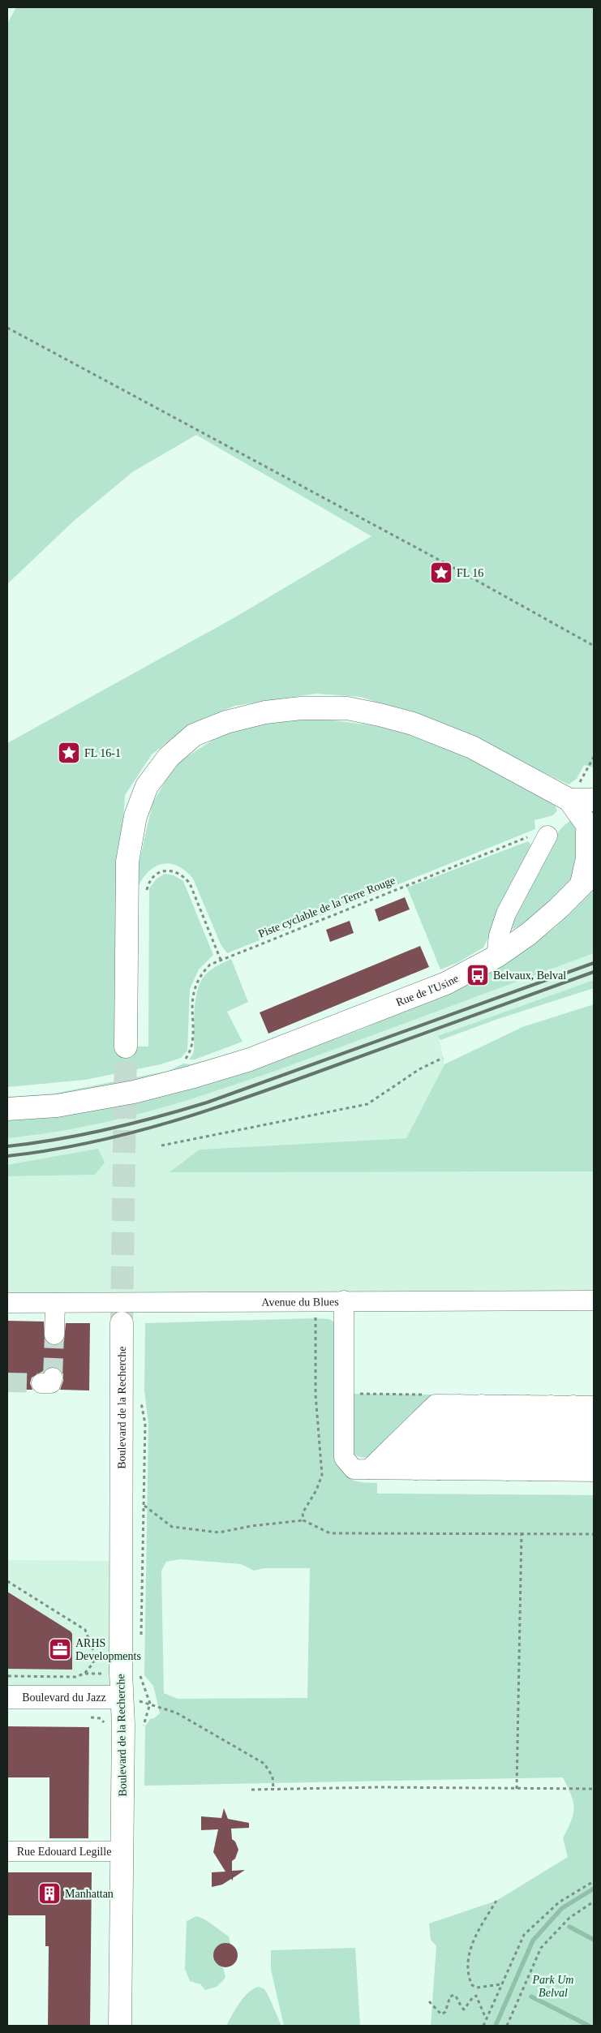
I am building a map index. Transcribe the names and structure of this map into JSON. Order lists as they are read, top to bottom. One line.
{"streets":{"main road":["Rue de l'Usine","Boulevard de la Recherche","Boulevard du Jazz"],"street":["Avenue du Blues","Rue Edouard Legille"],"path":["Piste cyclable de la Terre Rouge"]},"crossings":[["Boulevard de la Recherche","Boulevard du Jazz"],["Boulevard de la Recherche","Rue Edouard Legille"]],"parks":["Park Um Belval"],"places":{"place":["FL 16","FL 16-1"],"bus stop":["Belvaux, Belval"],"office":["ARHS Developments"],"building":["Manhattan"]}}
